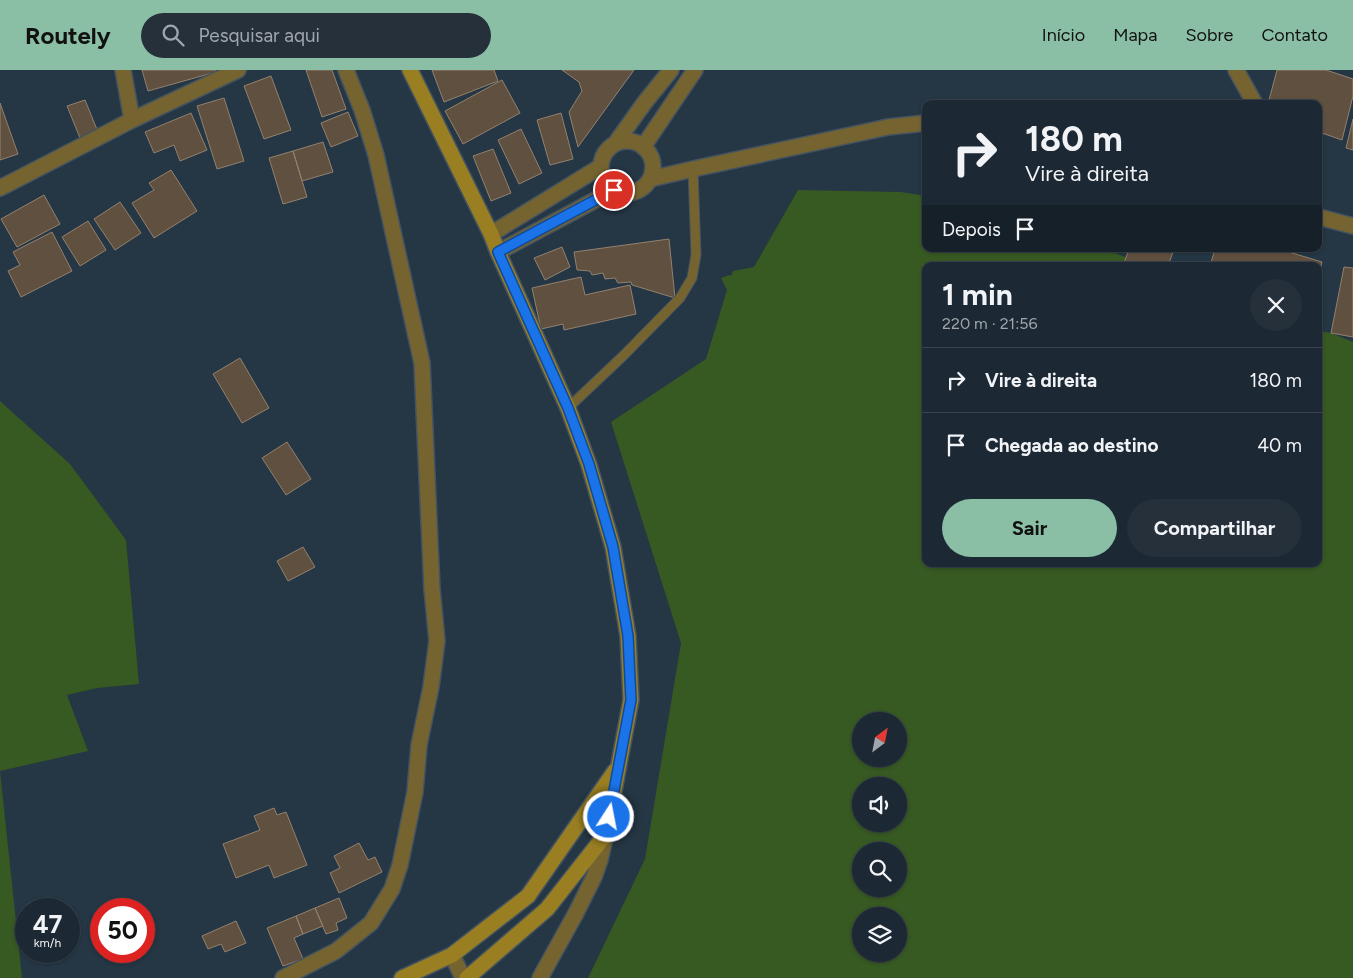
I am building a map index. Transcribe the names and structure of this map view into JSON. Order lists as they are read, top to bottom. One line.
{"north":"top right","page":{"header":"Routely","search":"Pesquisar aqui","nav":["Início","Mapa","Sobre","Contato"],"turn":["180 m","Vire à direita"],"then":"Depois","heading":["1 min","220 m · 21:56"],"list":[{"name":"Vire à direita","value":"180 m"},{"name":"Chegada ao destino","value":"40 m"}],"buttons":["Sair","Compartilhar"],"speed":"47 km/h","limit":"50"}}
